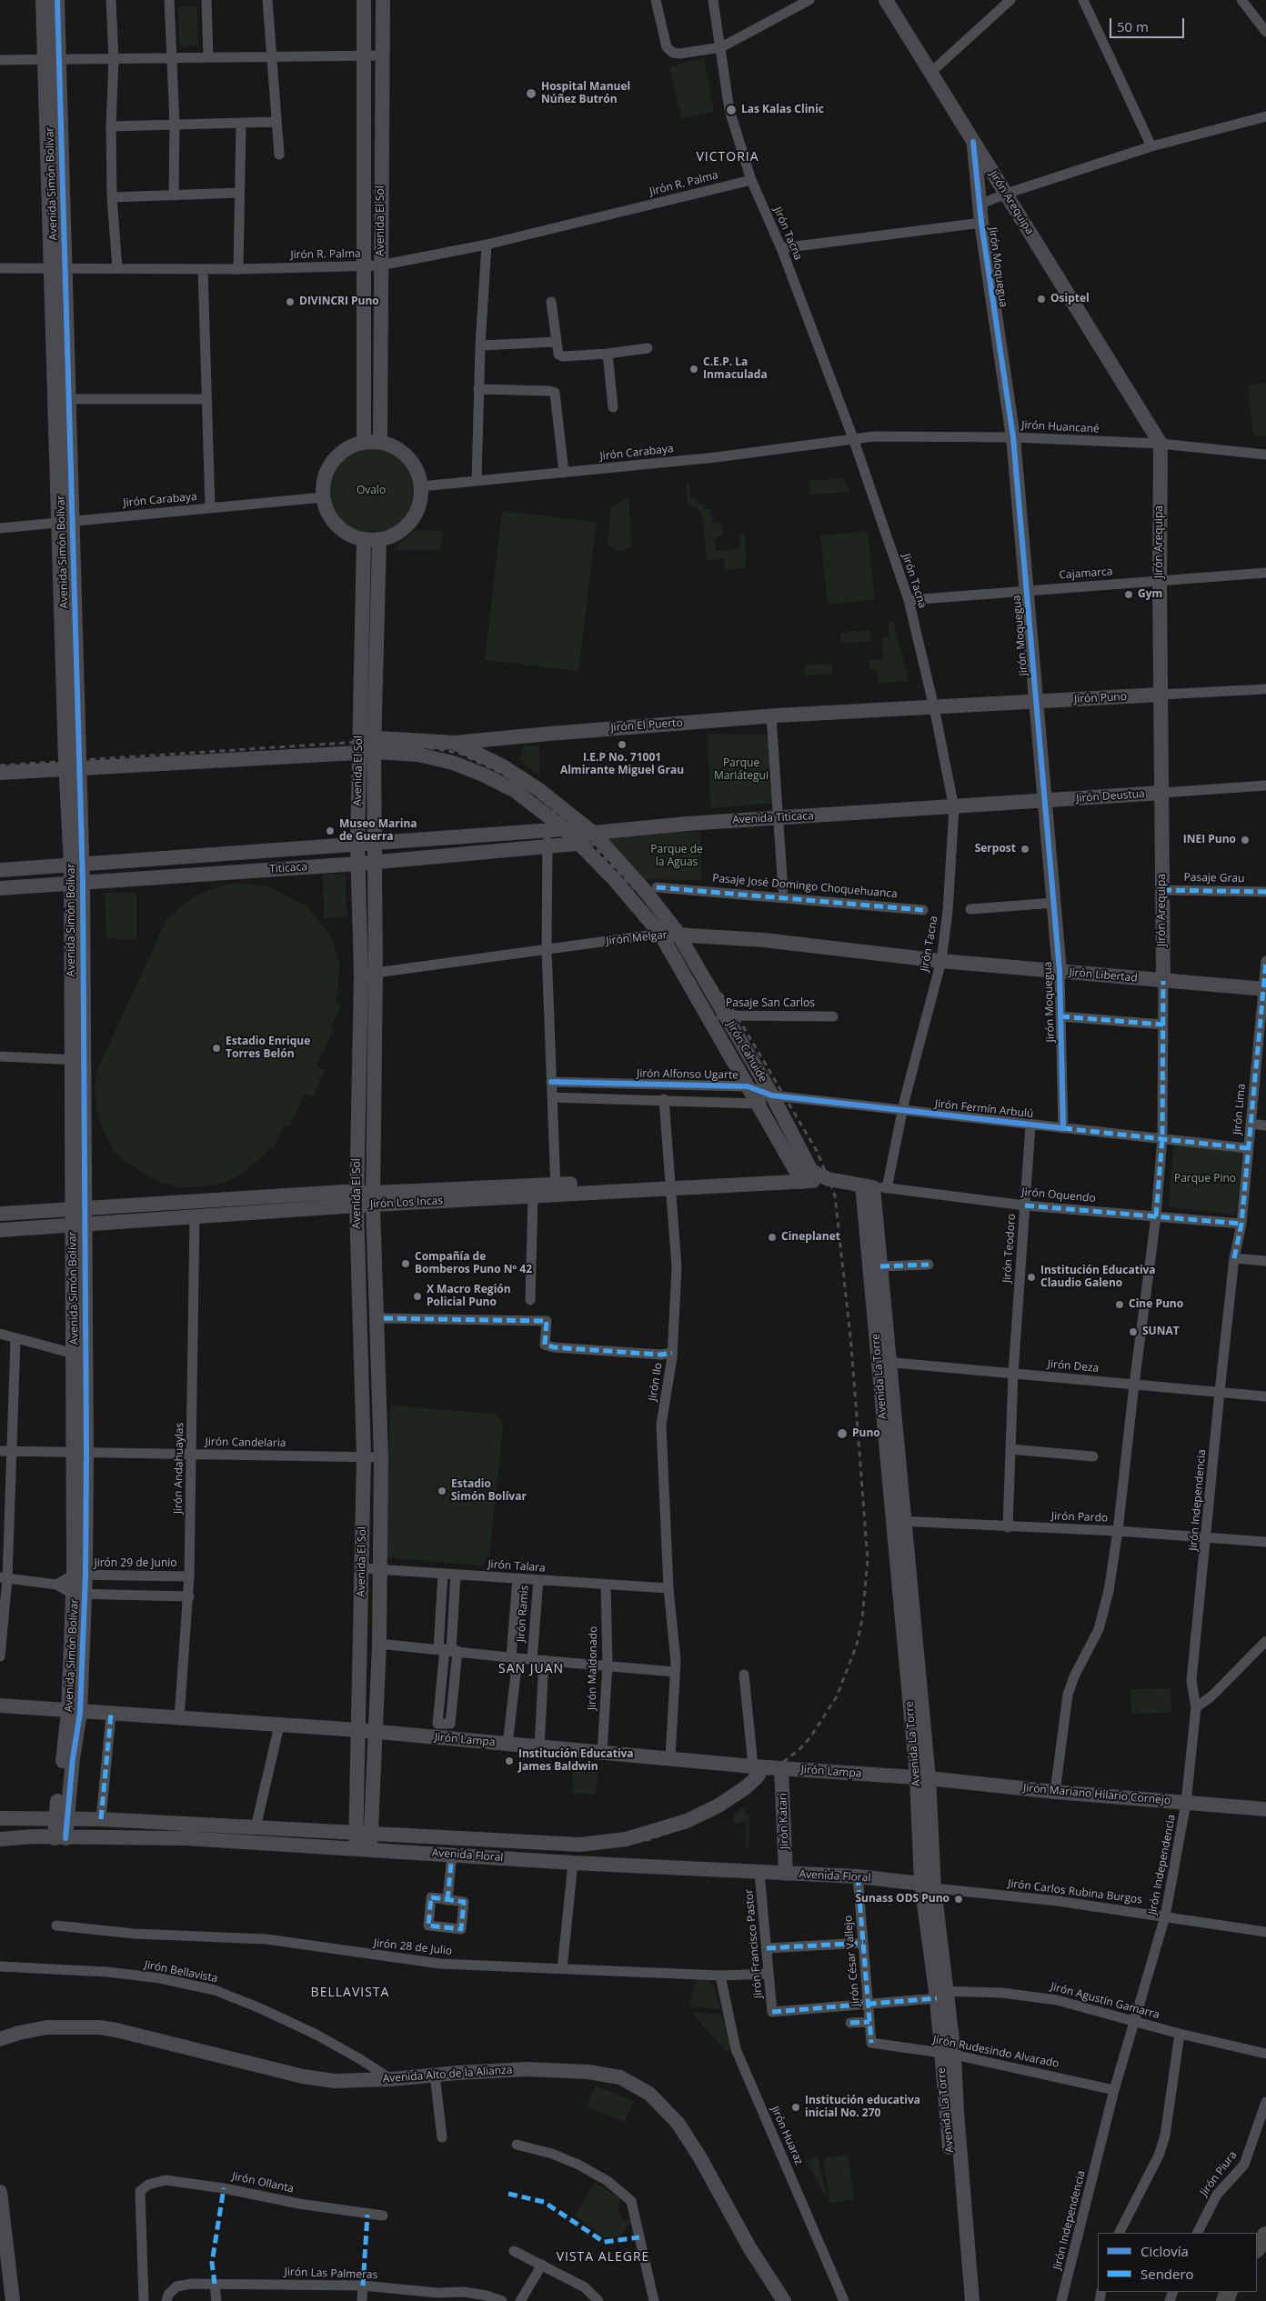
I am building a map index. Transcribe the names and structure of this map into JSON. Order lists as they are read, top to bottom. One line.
{"streets":{"street":["Avenida Simón Bolívar","Jirón R. Palma","Jirón Arequipa","Avenida El Sol","Jirón Tacna","Jirón Moquegua","Jirón Huancané","Jirón Carabaya","Cajamarca","Jirón Puno","Jirón El Puerto","Jirón Deustua","Avenida Titicaca","Titicaca","Pasaje Grau","Pasaje José Domingo Choquehuanca","Jirón Melgar","Jirón Libertad","Pasaje San Carlos","Jirón Cahuide","Jirón Alfonso Ugarte","Jirón Fermín Arbulú","Jirón Lima","Jirón Oquendo","Jirón Los Incas","Jirón Teodoro","Jirón Deza","Avenida La Torre","Jirón Ilo","Jirón Candelaria","Jirón Andahuaylas","Jirón Independencia","Jirón Pardo","Jirón 29 de Junio","Jirón Talara","Jirón Ramis","Jirón Maldonado","Jirón Lampa","Jirón Mariano Hilario Cornejo","Jirón Katari","Avenida Floral","Jirón Carlos Rubina Burgos","Jirón Francisco Pastor","Jirón 28 de Julio","Jirón César Vallejo","Jirón Bellavista","Jirón Agustín Gamarra","Jirón Rudesindo Alvarado","Avenida Alto de la Alianza","Jirón Huaraz","Jirón Piura","Jirón Ollanta","Jirón Las Palmeras"]},"crossings":[["Avenida Simón Bolívar","Jirón R. Palma"],["Avenida Simón Bolívar","Jirón Carabaya"],["Avenida Simón Bolívar","Titicaca"],["Avenida Simón Bolívar","Jirón Los Incas"],["Avenida Simón Bolívar","Jirón Candelaria"],["Avenida Simón Bolívar","Jirón 29 de Junio"],["Avenida Simón Bolívar","Jirón Lampa"],["Avenida Simón Bolívar","Avenida Floral"],["Jirón R. Palma","Avenida El Sol"],["Jirón R. Palma","Jirón Tacna"],["Jirón Arequipa","Jirón Moquegua"],["Jirón Arequipa","Jirón Huancané"],["Jirón Arequipa","Cajamarca"],["Jirón Arequipa","Jirón Puno"],["Jirón Arequipa","Jirón Deustua"],["Jirón Arequipa","Pasaje Grau"],["Jirón Arequipa","Jirón Libertad"],["Jirón Arequipa","Jirón Fermín Arbulú"],["Jirón Arequipa","Jirón Oquendo"],["Jirón Arequipa","Jirón Deza"],["Jirón Arequipa","Jirón Pardo"],["Jirón Arequipa","Jirón Mariano Hilario Cornejo"],["Avenida El Sol","Jirón Carabaya"],["Avenida El Sol","Jirón El Puerto"],["Avenida El Sol","Titicaca"],["Avenida El Sol","Jirón Melgar"],["Avenida El Sol","Jirón Los Incas"],["Avenida El Sol","Jirón Candelaria"],["Avenida El Sol","Jirón Talara"],["Avenida El Sol","Jirón Lampa"],["Avenida El Sol","Avenida Floral"],["Jirón Tacna","Jirón Huancané"],["Jirón Tacna","Jirón Carabaya"],["Jirón Tacna","Cajamarca"],["Jirón Tacna","Jirón Puno"],["Jirón Tacna","Jirón El Puerto"],["Jirón Tacna","Jirón Deustua"],["Jirón Tacna","Avenida Titicaca"],["Jirón Tacna","Jirón Melgar"],["Jirón Tacna","Jirón Libertad"],["Jirón Tacna","Jirón Alfonso Ugarte"],["Jirón Tacna","Jirón Fermín Arbulú"],["Jirón Tacna","Jirón Oquendo"],["Jirón Tacna","Avenida La Torre"],["Jirón Moquegua","Jirón Huancané"],["Jirón Moquegua","Cajamarca"],["Jirón Moquegua","Jirón Puno"],["Jirón Moquegua","Jirón Deustua"],["Jirón Moquegua","Jirón Libertad"],["Jirón Moquegua","Jirón Fermín Arbulú"],["Jirón Huancané","Jirón Carabaya"],["Jirón Puno","Jirón El Puerto"],["Jirón El Puerto","Jirón Cahuide"],["Jirón Deustua","Avenida Titicaca"],["Avenida Titicaca","Titicaca"],["Avenida Titicaca","Jirón Cahuide"],["Jirón Melgar","Jirón Libertad"],["Jirón Melgar","Jirón Cahuide"],["Jirón Libertad","Jirón Lima"],["Pasaje San Carlos","Jirón Cahuide"],["Jirón Cahuide","Jirón Alfonso Ugarte"],["Jirón Cahuide","Jirón Los Incas"],["Jirón Alfonso Ugarte","Jirón Fermín Arbulú"],["Jirón Fermín Arbulú","Jirón Lima"],["Jirón Fermín Arbulú","Jirón Teodoro"],["Jirón Lima","Jirón Oquendo"],["Jirón Lima","Jirón Independencia"],["Jirón Oquendo","Jirón Teodoro"],["Jirón Oquendo","Avenida La Torre"],["Jirón Los Incas","Jirón Ilo"],["Jirón Los Incas","Jirón Andahuaylas"],["Jirón Teodoro","Jirón Deza"],["Jirón Teodoro","Jirón Pardo"],["Jirón Deza","Avenida La Torre"],["Jirón Deza","Jirón Independencia"],["Avenida La Torre","Jirón Pardo"],["Avenida La Torre","Jirón Lampa"],["Avenida La Torre","Jirón Mariano Hilario Cornejo"],["Avenida La Torre","Avenida Floral"],["Avenida La Torre","Jirón Carlos Rubina Burgos"],["Avenida La Torre","Jirón Agustín Gamarra"],["Avenida La Torre","Jirón Rudesindo Alvarado"],["Jirón Ilo","Jirón Talara"],["Jirón Ilo","Jirón Ramis"],["Jirón Ilo","Jirón Lampa"],["Jirón Candelaria","Jirón Andahuaylas"],["Jirón Andahuaylas","Jirón 29 de Junio"],["Jirón Andahuaylas","Jirón Lampa"],["Jirón Independencia","Jirón Pardo"],["Jirón Independencia","Jirón Mariano Hilario Cornejo"],["Jirón Independencia","Jirón Carlos Rubina Burgos"],["Jirón Independencia","Jirón Agustín Gamarra"],["Jirón Independencia","Jirón Rudesindo Alvarado"],["Jirón Talara","Jirón Ramis"],["Jirón Talara","Jirón Maldonado"],["Jirón Ramis","Jirón Maldonado"],["Jirón Ramis","Jirón Lampa"],["Jirón Maldonado","Jirón Lampa"],["Jirón Lampa","Jirón Mariano Hilario Cornejo"],["Jirón Lampa","Jirón Katari"],["Jirón Lampa","Avenida Floral"],["Jirón Katari","Avenida Floral"],["Avenida Floral","Jirón Carlos Rubina Burgos"],["Avenida Floral","Jirón Francisco Pastor"],["Avenida Floral","Jirón César Vallejo"],["Jirón Francisco Pastor","Jirón 28 de Julio"],["Jirón Francisco Pastor","Jirón César Vallejo"],["Jirón 28 de Julio","Jirón Huaraz"],["Jirón César Vallejo","Jirón Rudesindo Alvarado"],["Jirón Bellavista","Avenida Alto de la Alianza"]],"districts":["VICTORIA","SAN JUAN","BELLAVISTA","VISTA ALEGRE"],"parks":["Ovalo","Parque Mariátegui","Parque de la Aguas","Parque Pino"],"places":["Hospital Manuel Núñez Butrón","Las Kalas Clinic","Osiptel","DIVINCRI Puno","C.E.P. La Inmaculada","Gym","I.E.P No. 71001 Almirante Miguel Grau","Museo Marina de Guerra","INEI Puno","Serpost","Estadio Enrique Torres Belón","Cineplanet","Compañía de Bomberos Puno Nº 42","Institución Educativa Claudio Galeno","X Macro Región Policial Puno","Cine Puno","SUNAT","Puno","Estadio Simón Bolívar","Institución Educativa James Baldwin","Sunass ODS Puno","Institución educativa inicial No. 270"],"legend":["Ciclovía","Sendero"],"scale_bar":"50 m"}
